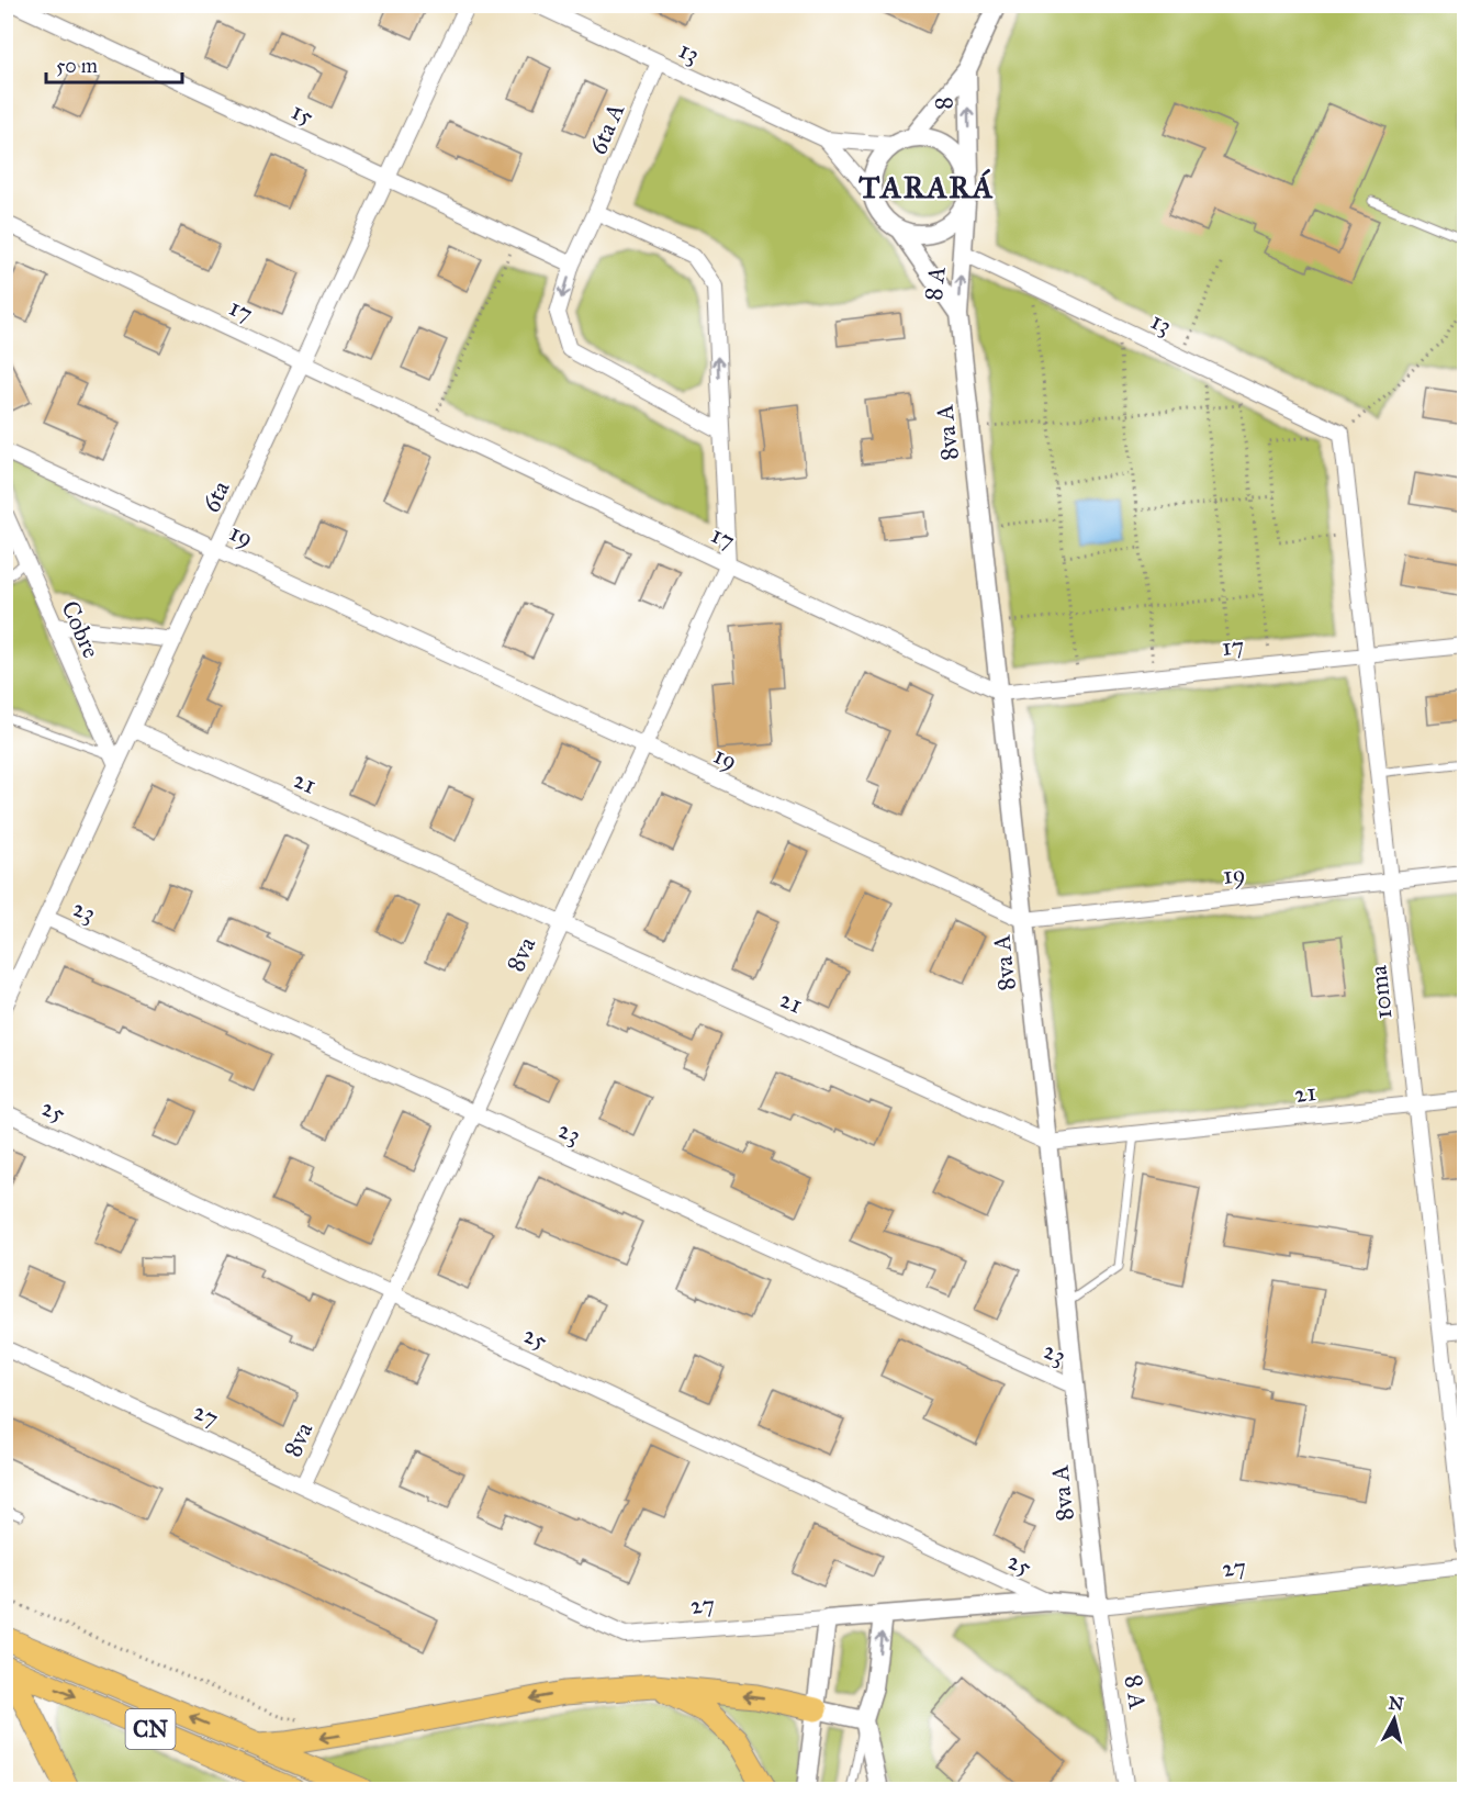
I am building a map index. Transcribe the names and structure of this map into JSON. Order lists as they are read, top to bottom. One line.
{"streets":{"highway":["CN"],"street":["13","8","15","6ta A","8 A","17","8va A","6ta","19","Cobre","21","23","8va","10ma","25","27"]},"crossings":[["13","8"],["13","6ta A"],["13","8 A"],["13","10ma"],["8","8 A"],["15","6ta A"],["15","6ta"],["6ta A","8va"],["8 A","8va A"],["8 A","27"],["17","8va A"],["17","6ta"],["17","8va"],["17","10ma"],["8va A","19"],["8va A","21"],["8va A","23"],["8va A","27"],["6ta","19"],["6ta","Cobre"],["6ta","21"],["6ta","23"],["19","8va"],["19","10ma"],["21","8va"],["21","10ma"],["23","8va"],["8va","25"],["8va","27"],["25","27"]],"one_way":["8","6ta A"],"districts":["TARARÁ"],"scale_bar":"50 m","north":"top"}
